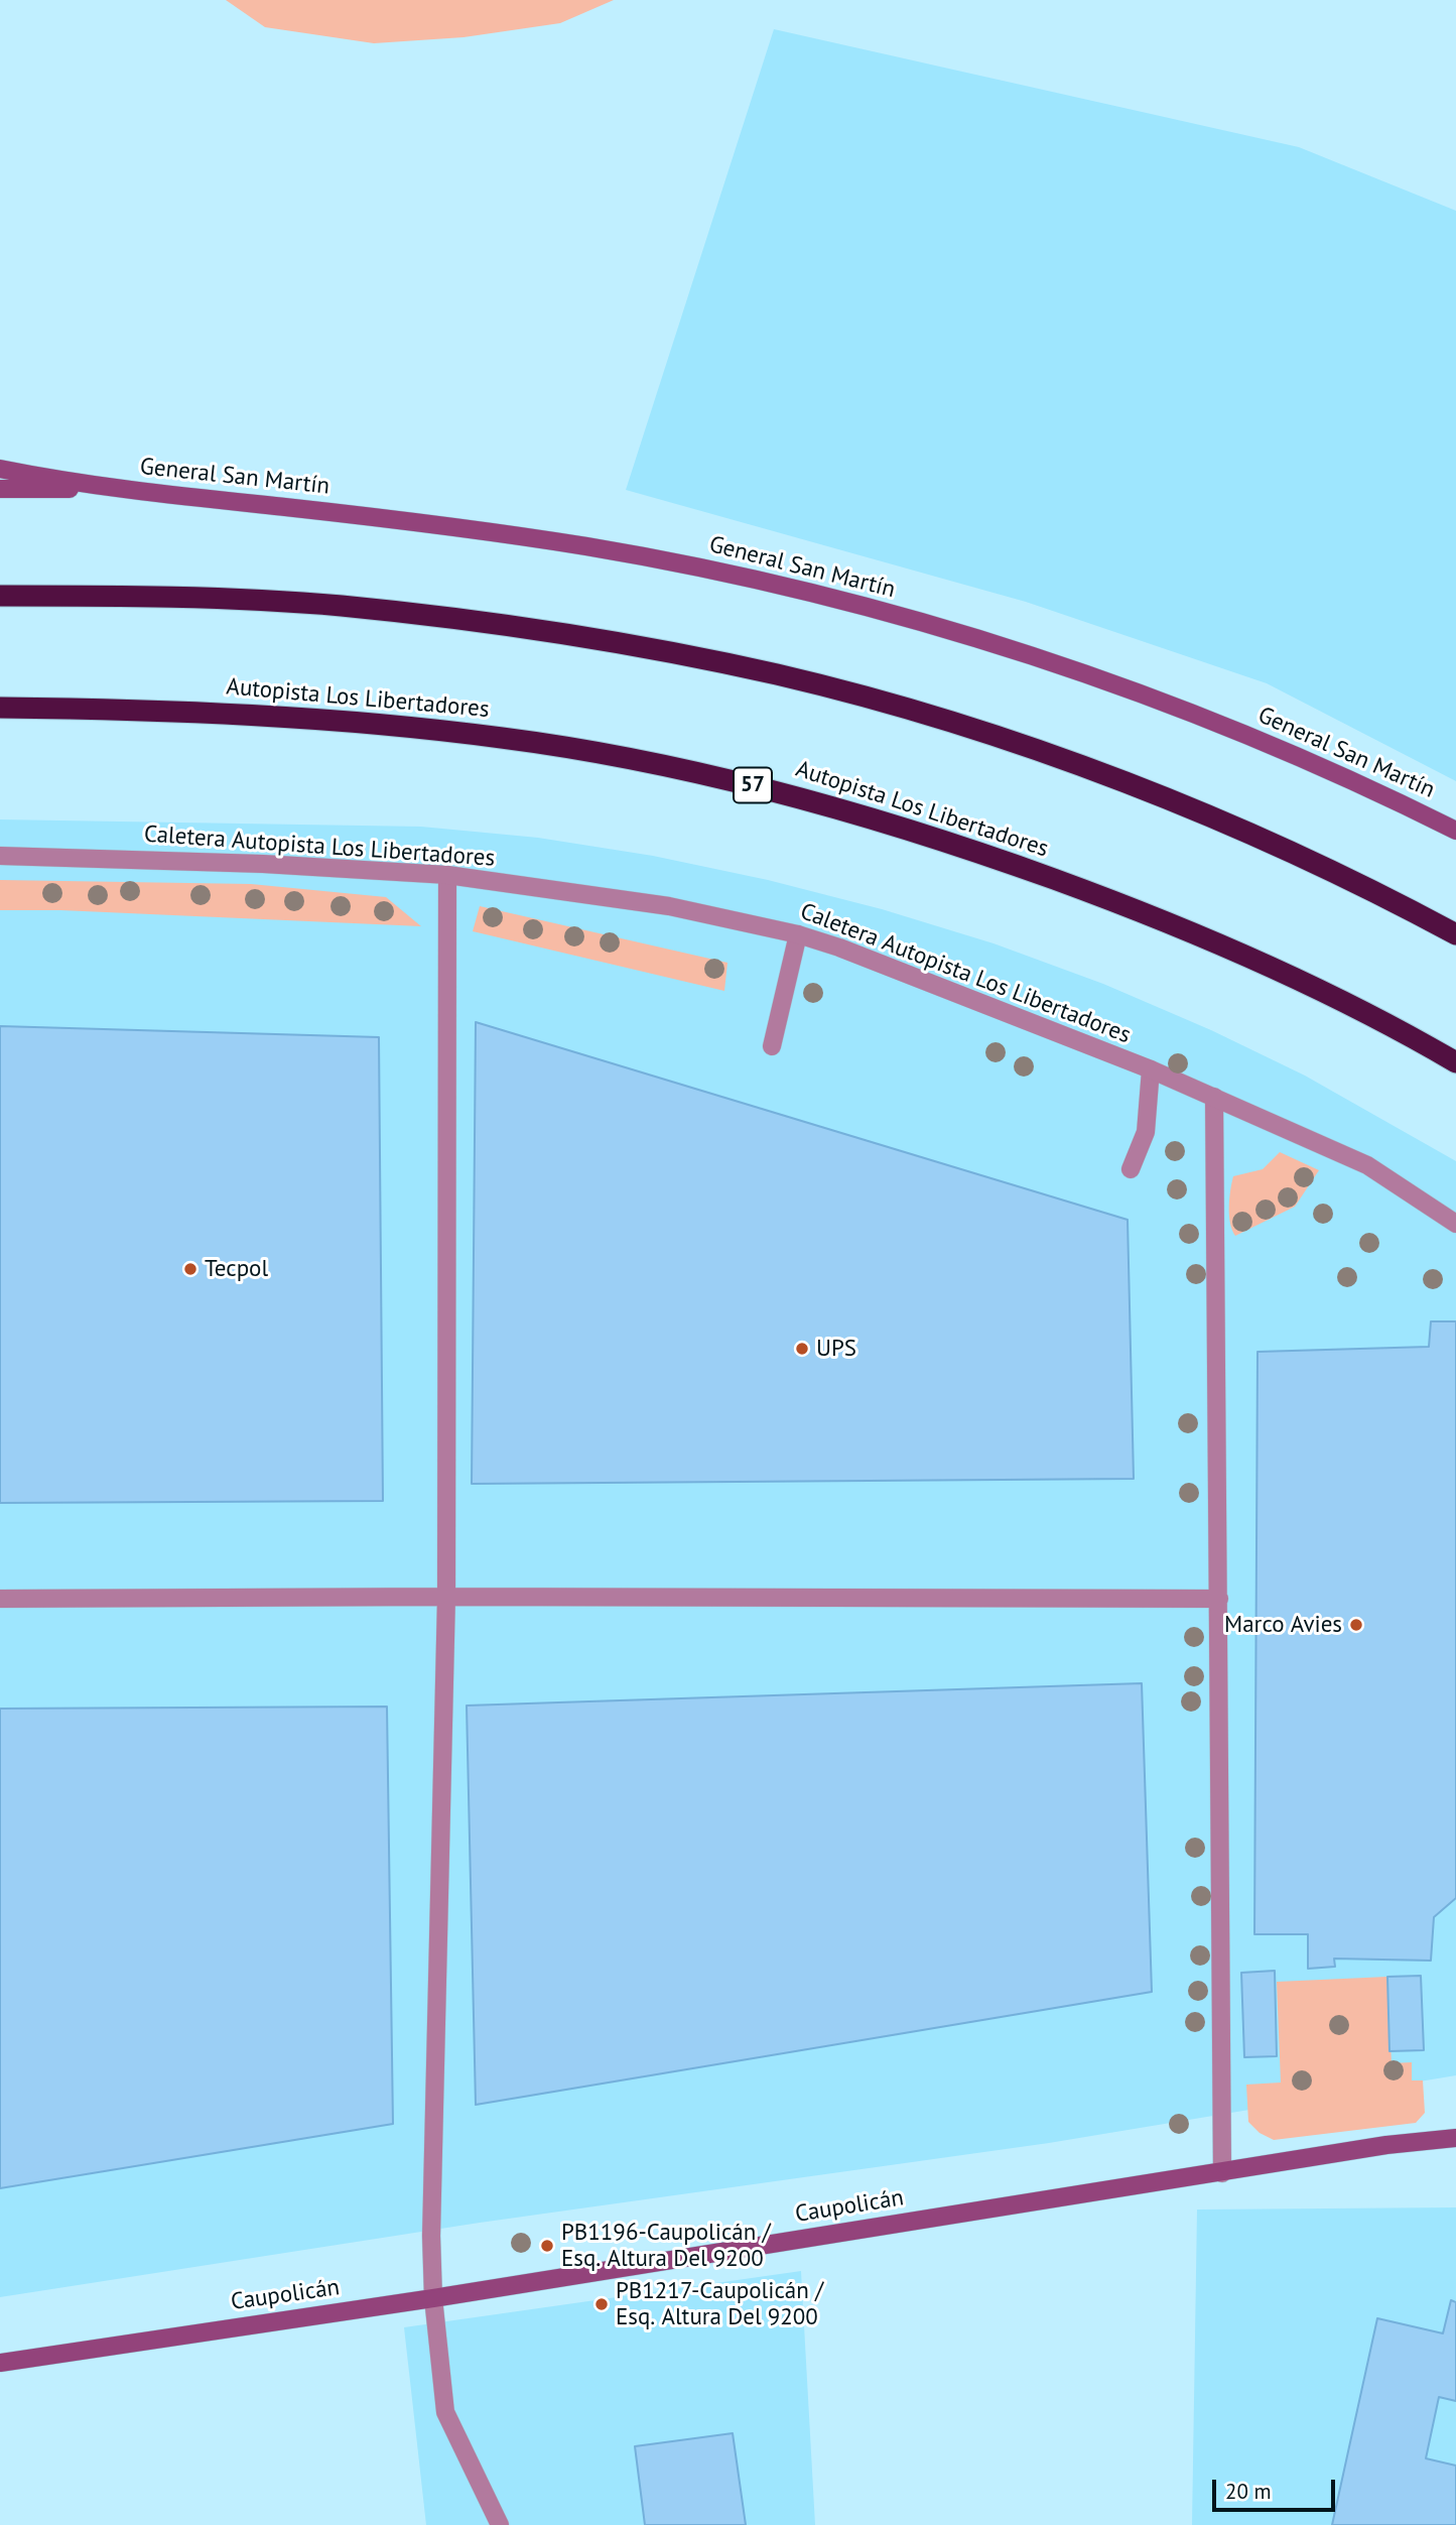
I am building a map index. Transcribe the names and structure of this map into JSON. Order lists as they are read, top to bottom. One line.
{"streets":{"highway":["Autopista Los Libertadores","57"],"street":["General San Martín","Caletera Autopista Los Libertadores","Caupolicán"]},"places":["Tecpol","UPS","Marco Avies","PB1196-Caupolicán / Esq. Altura Del 9200","PB1217-Caupolicán / Esq. Altura Del 9200"],"scale_bar":"20 m"}
